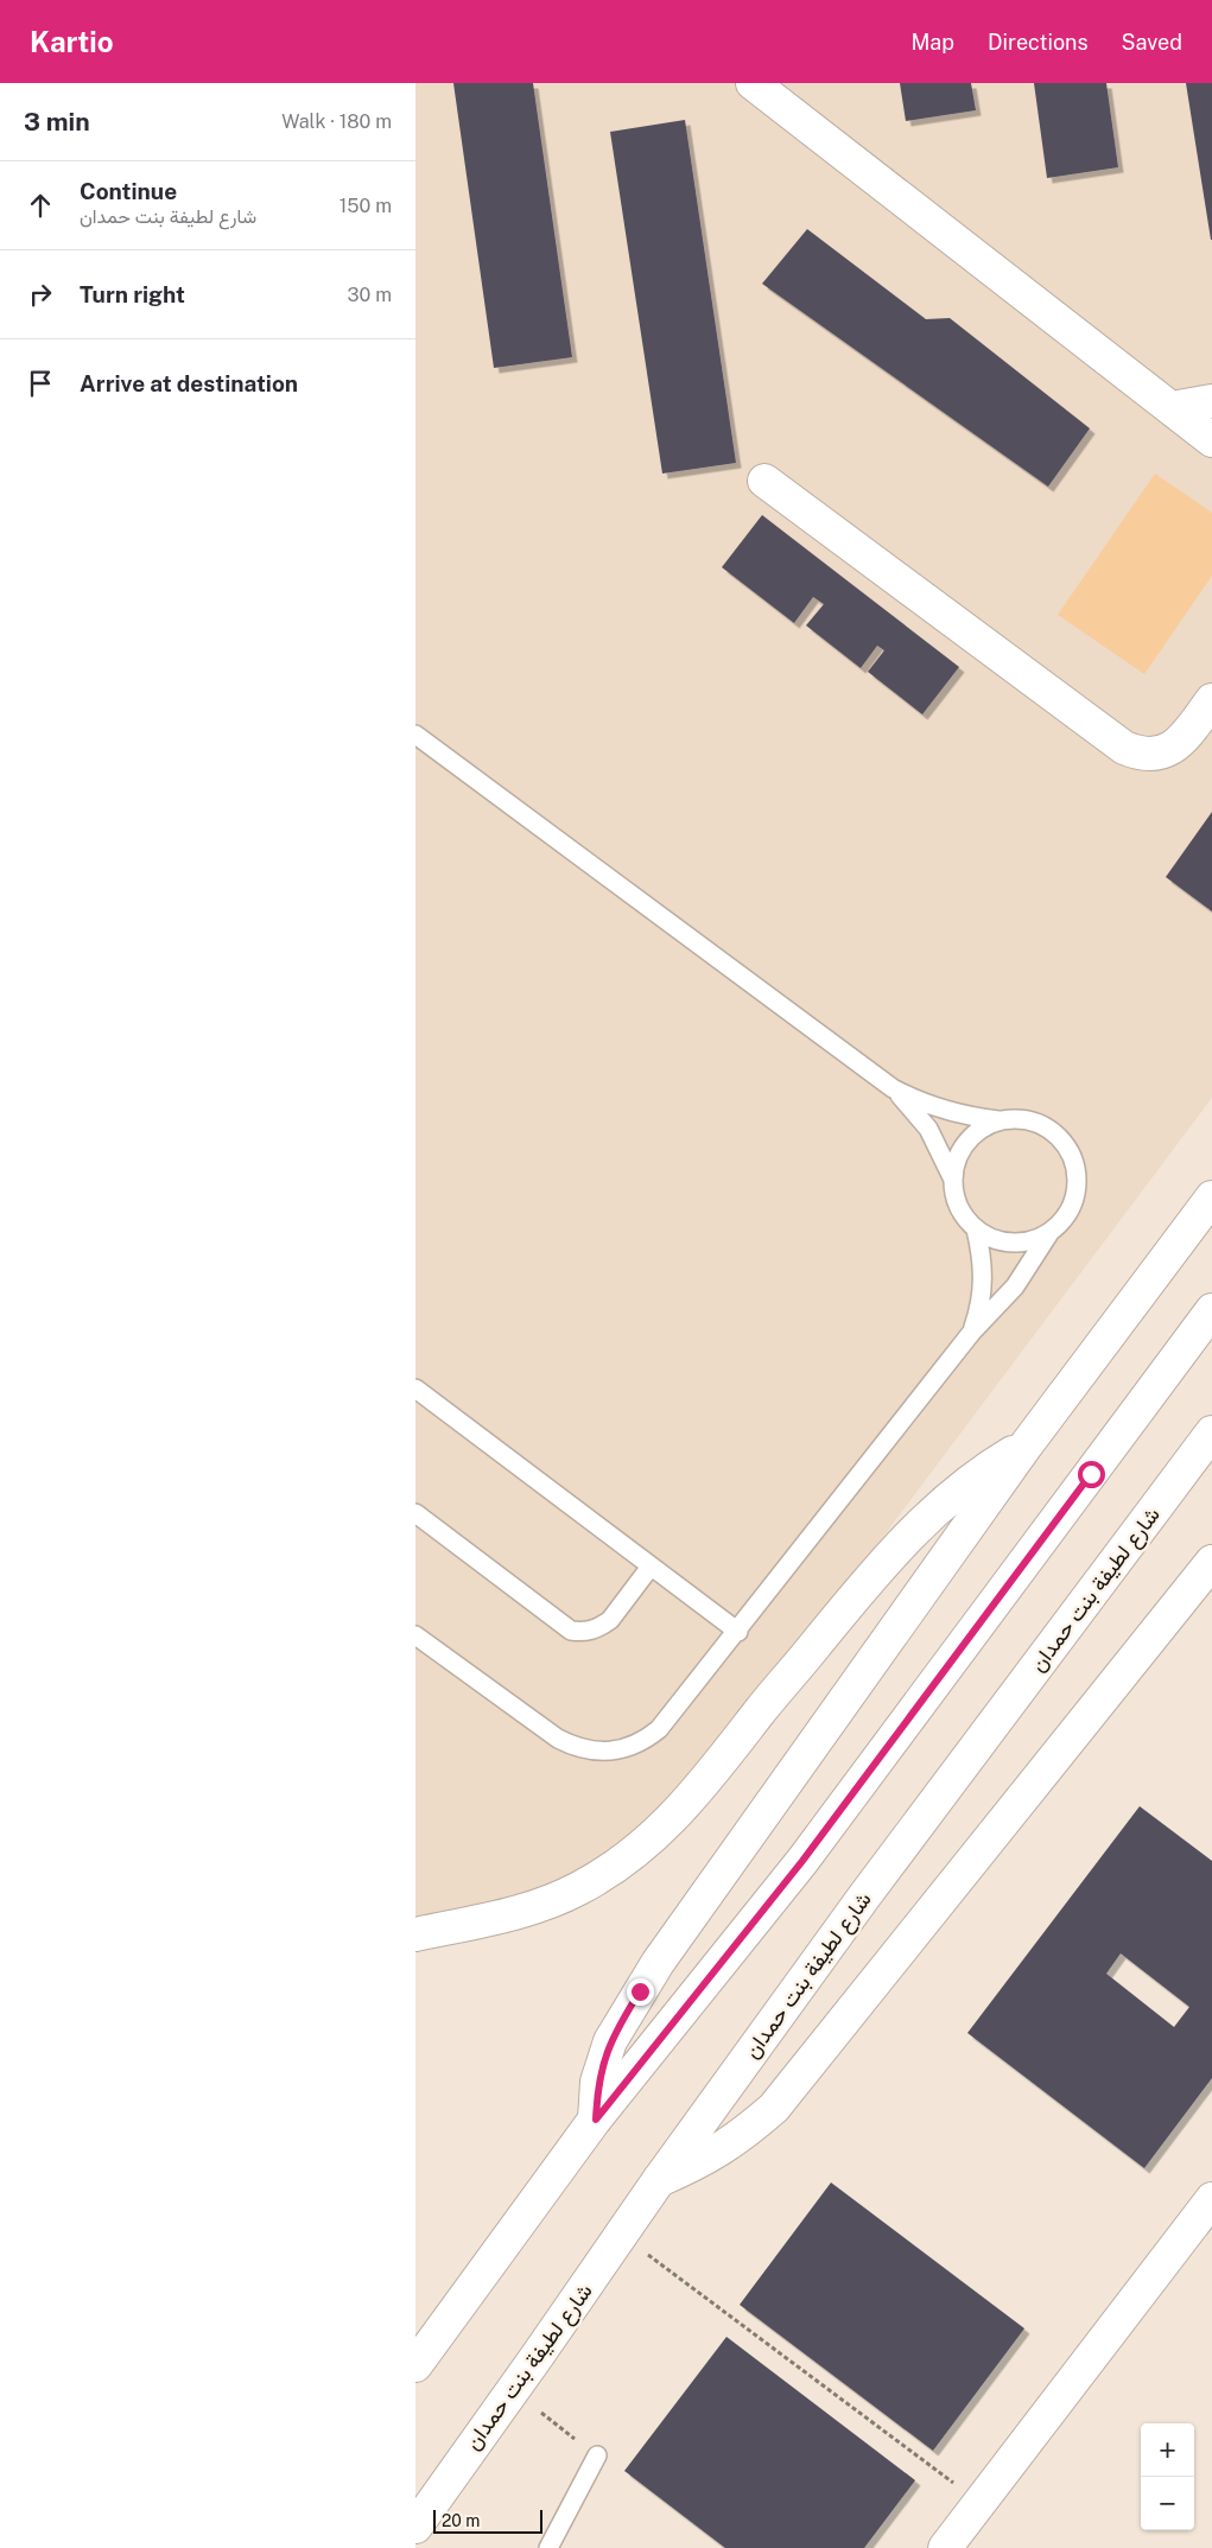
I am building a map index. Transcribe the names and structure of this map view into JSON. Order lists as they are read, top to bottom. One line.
{"streets":{"street":["شارع لطيفة بنت حمدان"]},"scale_bar":"20 m","page":{"header":"Kartio","nav":["Map","Directions","Saved"],"heading":["3 min","Walk · 180 m"],"list":[["Continue","شارع لطيفة بنت حمدان","150 m"],["Turn right","30 m"],"Arrive at destination"],"map_buttons":["+","−"],"scale":"20 m"}}
